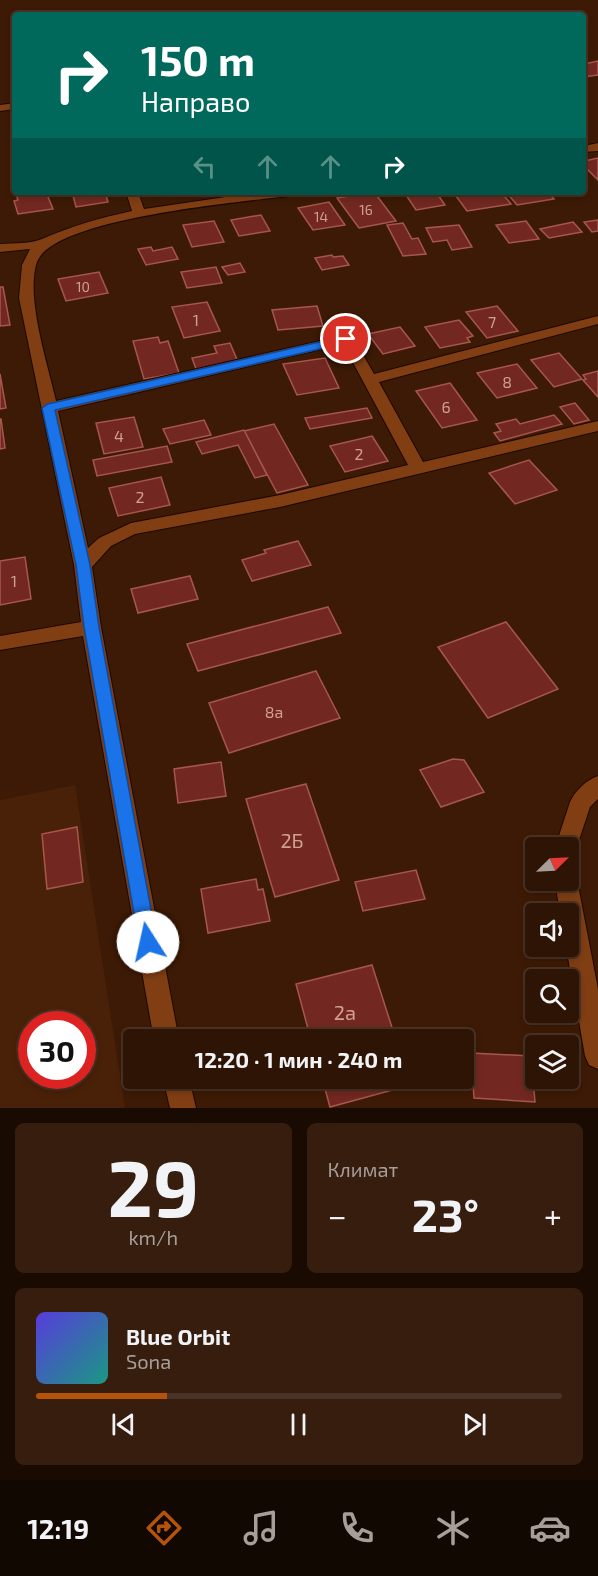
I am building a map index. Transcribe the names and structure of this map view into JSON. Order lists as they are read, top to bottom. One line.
{"house_numbers":["16","14","10","1","7","8","6","4","2","2","1","8а","2Б","2а"],"north":"top right","page":{"turn":["150 m","Направо"],"limit":"30","trip":"12:20 · 1 мин · 240 m","tile":[["29","km/h"],"Климат"],"heat":["−","23°","+"],"song":["Blue Orbit","Sona"],"tabs":"12:19"}}
